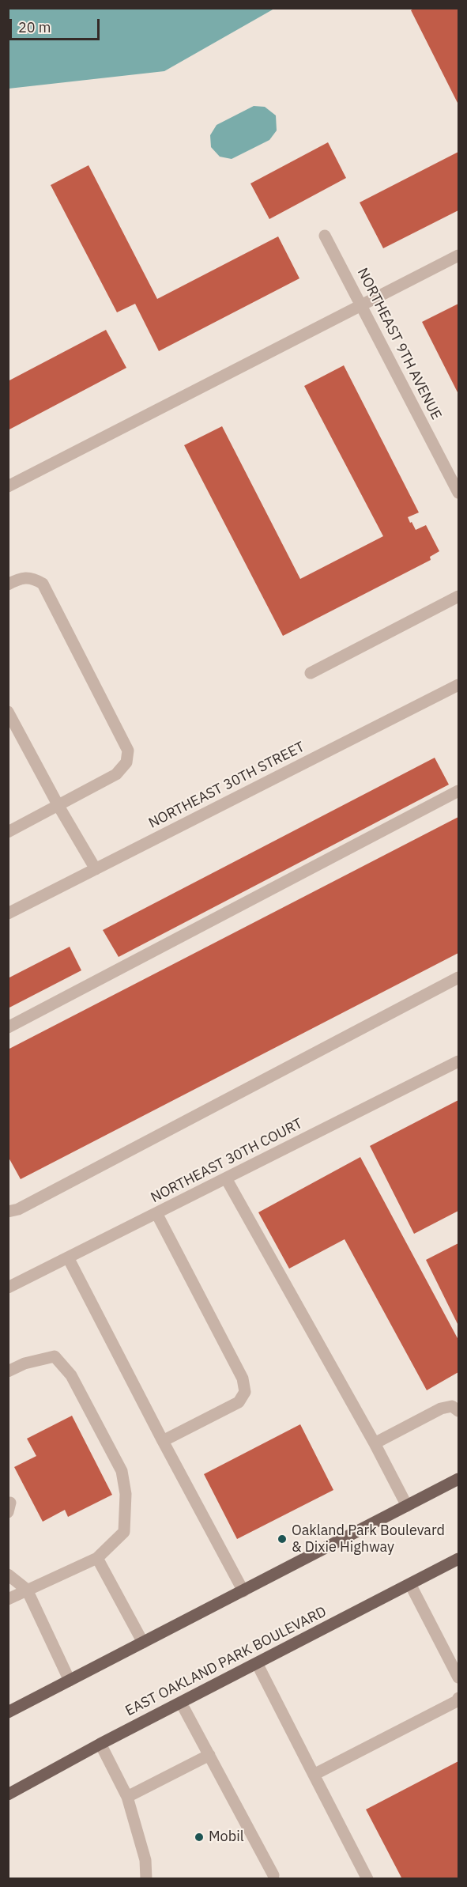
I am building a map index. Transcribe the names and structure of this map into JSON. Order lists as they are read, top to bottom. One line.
{"streets":{"main road":["EAST OAKLAND PARK BOULEVARD"],"street":["NORTHEAST 9TH AVENUE","NORTHEAST 30TH STREET","NORTHEAST 30TH COURT"]},"places":["Oakland Park Boulevard & Dixie Highway","Mobil"],"scale_bar":"20 m"}
